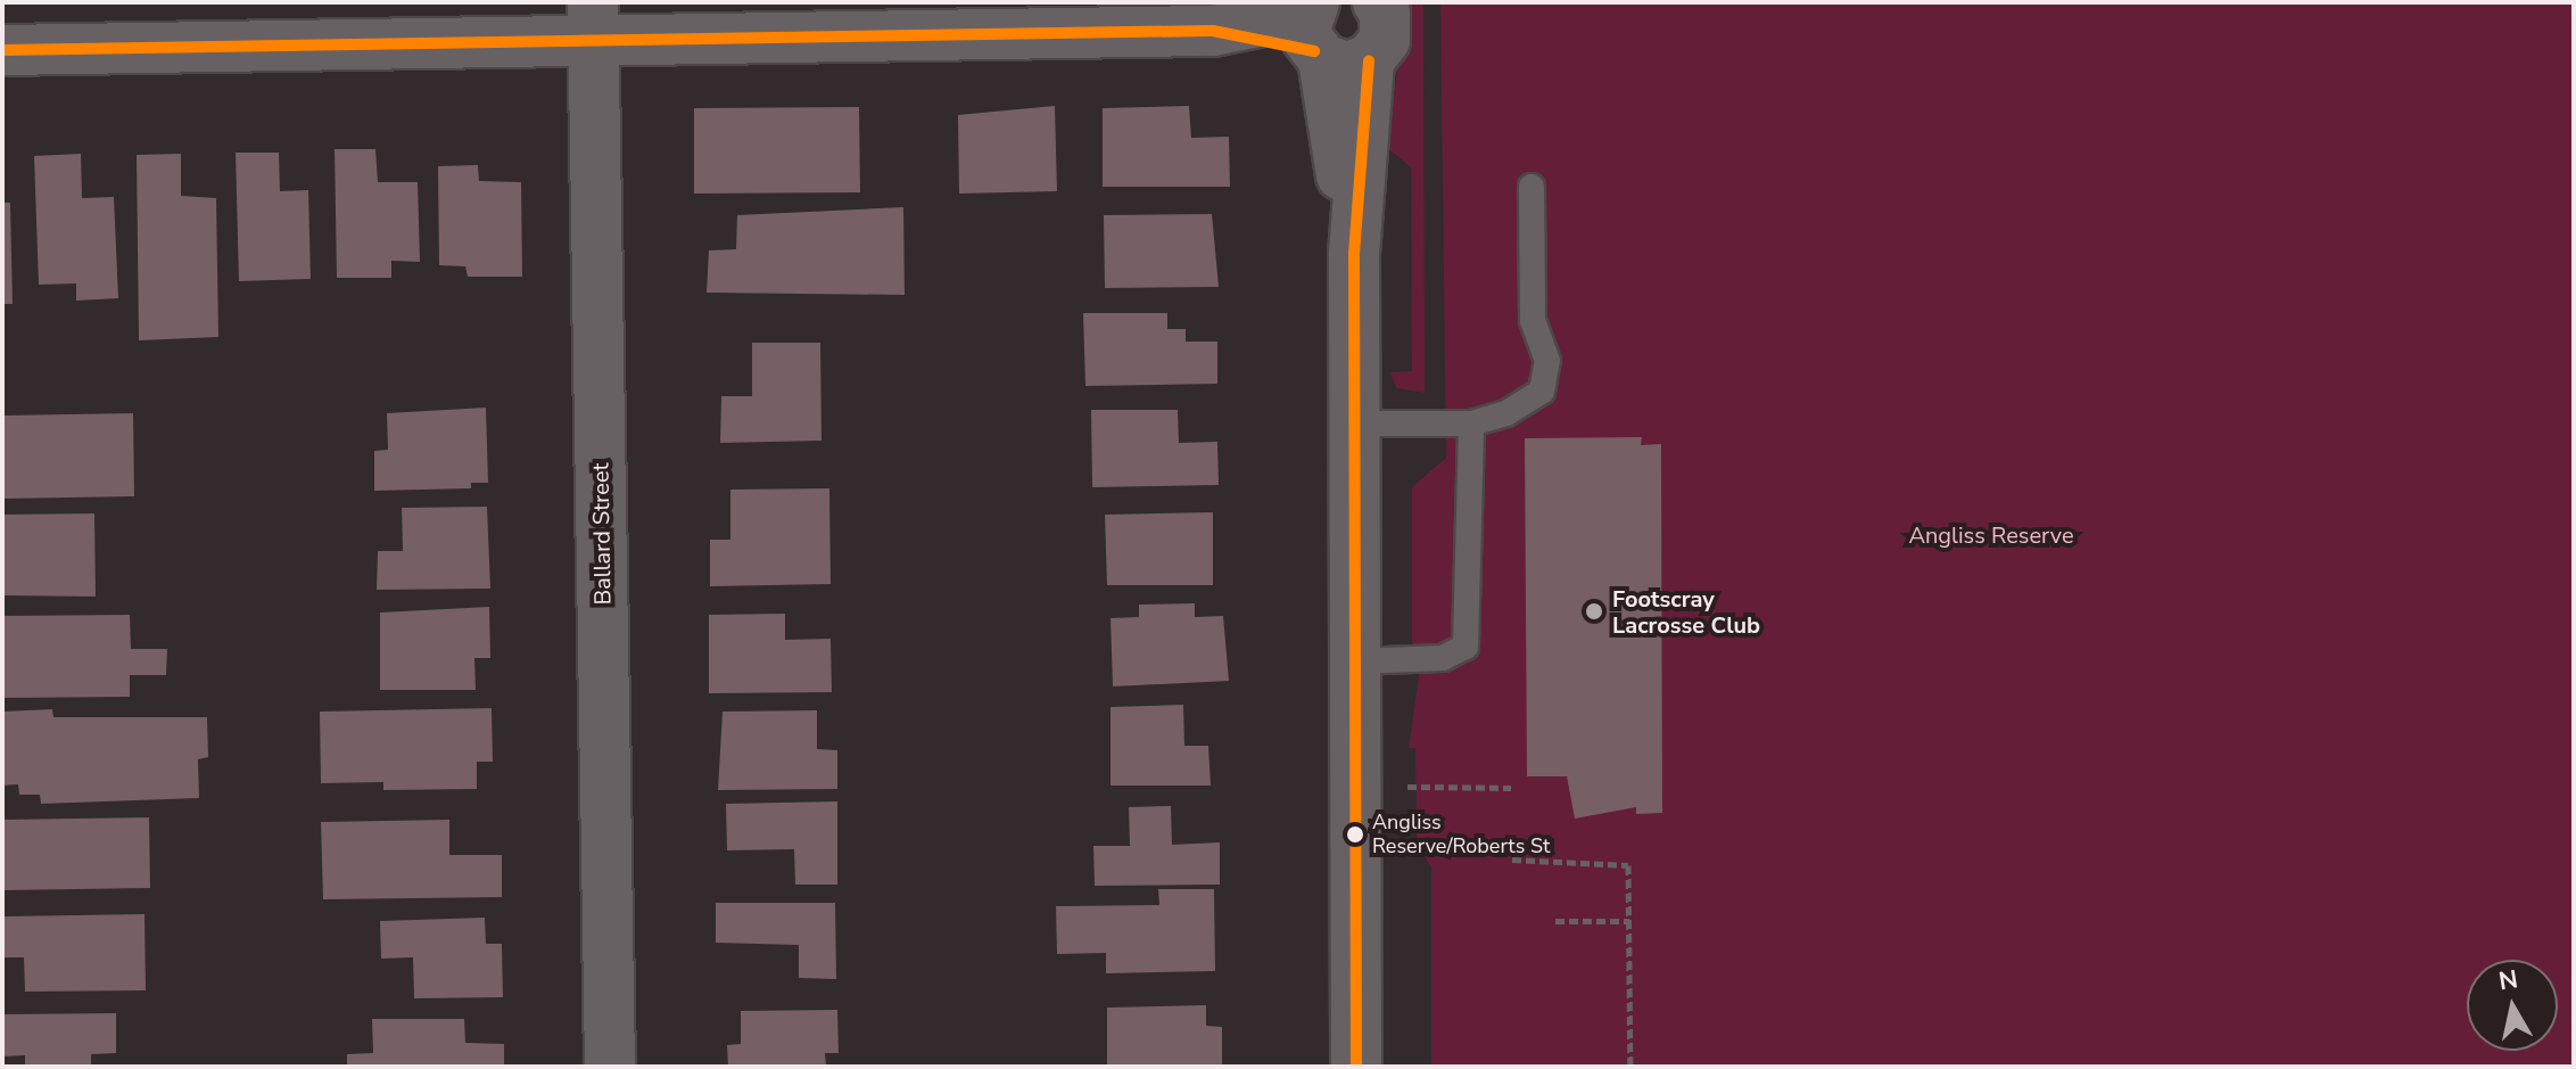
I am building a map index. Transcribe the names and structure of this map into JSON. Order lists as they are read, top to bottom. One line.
{"streets":{"street":["Ballard Street"]},"parks":["Angliss Reserve"],"places":["Footscray Lacrosse Club","Angliss Reserve/Roberts St"],"north":"top"}
